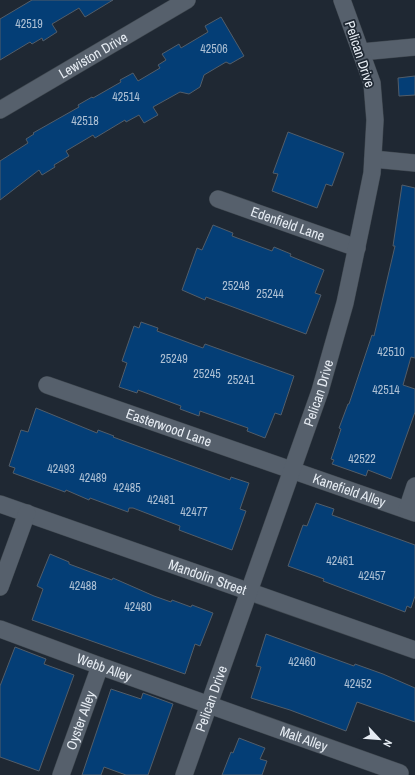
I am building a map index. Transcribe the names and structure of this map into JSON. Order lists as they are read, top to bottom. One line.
{"streets":{"street":["Pelican Drive","Lewiston Drive","Edenfield Lane","Easterwood Lane","Kanefield Alley","Mandolin Street","Webb Alley","Oyster Alley","Malt Alley"]},"crossings":[["Pelican Drive","Edenfield Lane"],["Pelican Drive","Easterwood Lane"],["Pelican Drive","Kanefield Alley"],["Pelican Drive","Mandolin Street"],["Pelican Drive","Webb Alley"],["Pelican Drive","Malt Alley"],["Easterwood Lane","Kanefield Alley"],["Webb Alley","Oyster Alley"],["Webb Alley","Malt Alley"]],"house_numbers":["42519","42506","42514","42518","25248","25244","42510","25249","25245","25241","42514","42522","42493","42489","42485","42481","42477","42461","42457","42488","42480","42460","42452"],"north":"bottom right"}
